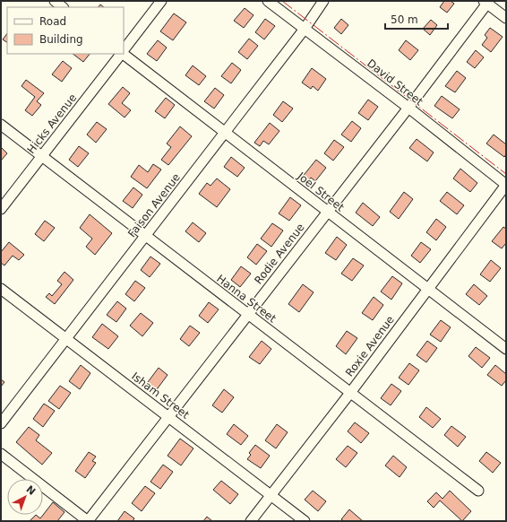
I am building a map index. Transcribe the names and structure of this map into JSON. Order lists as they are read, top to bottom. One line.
{"streets":{"street":["David Street","Hicks Avenue","Joel Street","Faison Avenue","Rodie Avenue","Hanna Street","Roxie Avenue","Isham Street"]},"crossings":[["David Street","Faison Avenue"],["David Street","Rodie Avenue"],["David Street","Roxie Avenue"],["Hicks Avenue","Hanna Street"],["Joel Street","Faison Avenue"],["Joel Street","Rodie Avenue"],["Joel Street","Roxie Avenue"],["Faison Avenue","Hanna Street"],["Faison Avenue","Isham Street"],["Rodie Avenue","Hanna Street"],["Rodie Avenue","Isham Street"],["Hanna Street","Roxie Avenue"],["Roxie Avenue","Isham Street"]],"legend":["Road","Building"],"scale_bar":"50 m","north":"top right"}
